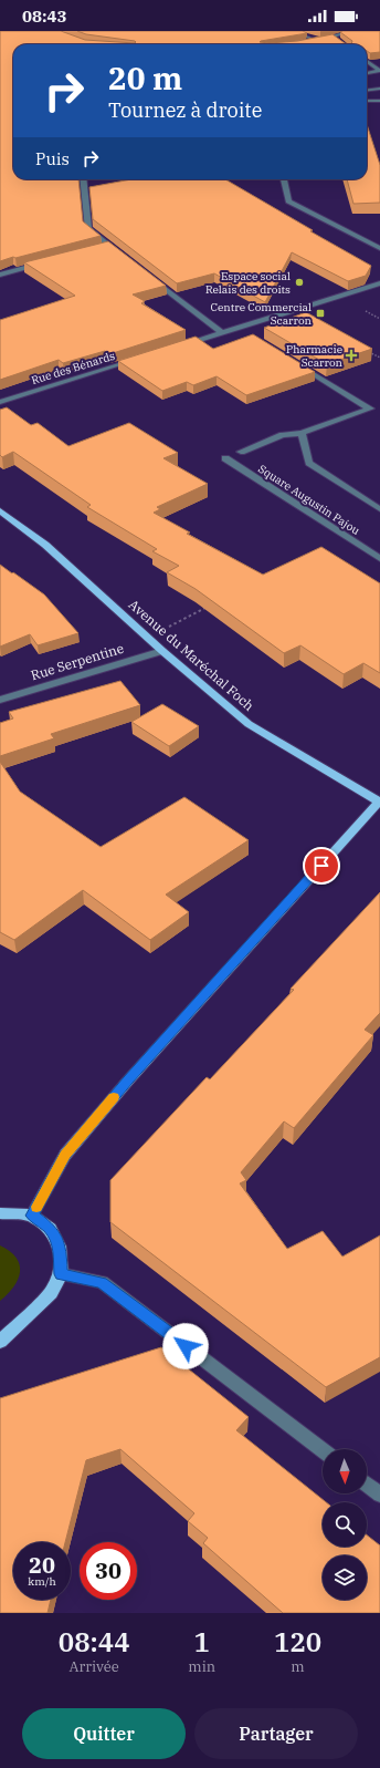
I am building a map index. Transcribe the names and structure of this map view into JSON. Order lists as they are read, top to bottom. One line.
{"streets":{"main road":["Avenue du Maréchal Foch"],"street":["Rue des Bénards","Square Augustin Pajou","Rue Serpentine"]},"crossings":[["Avenue du Maréchal Foch","Rue Serpentine"]],"places":{"other":["Espace social Relais des droits"],"transit":["Centre Commercial Scarron"],"health":["Pharmacie Scarron"]},"north":"bottom","page":{"status":"08:43","turn":["20 m","Tournez à droite"],"then":"Puis","speed":"20 km/h","limit":"30","eta":["08:44","Arrivée","1","min","120","m"],"buttons":["Quitter","Partager"]}}
